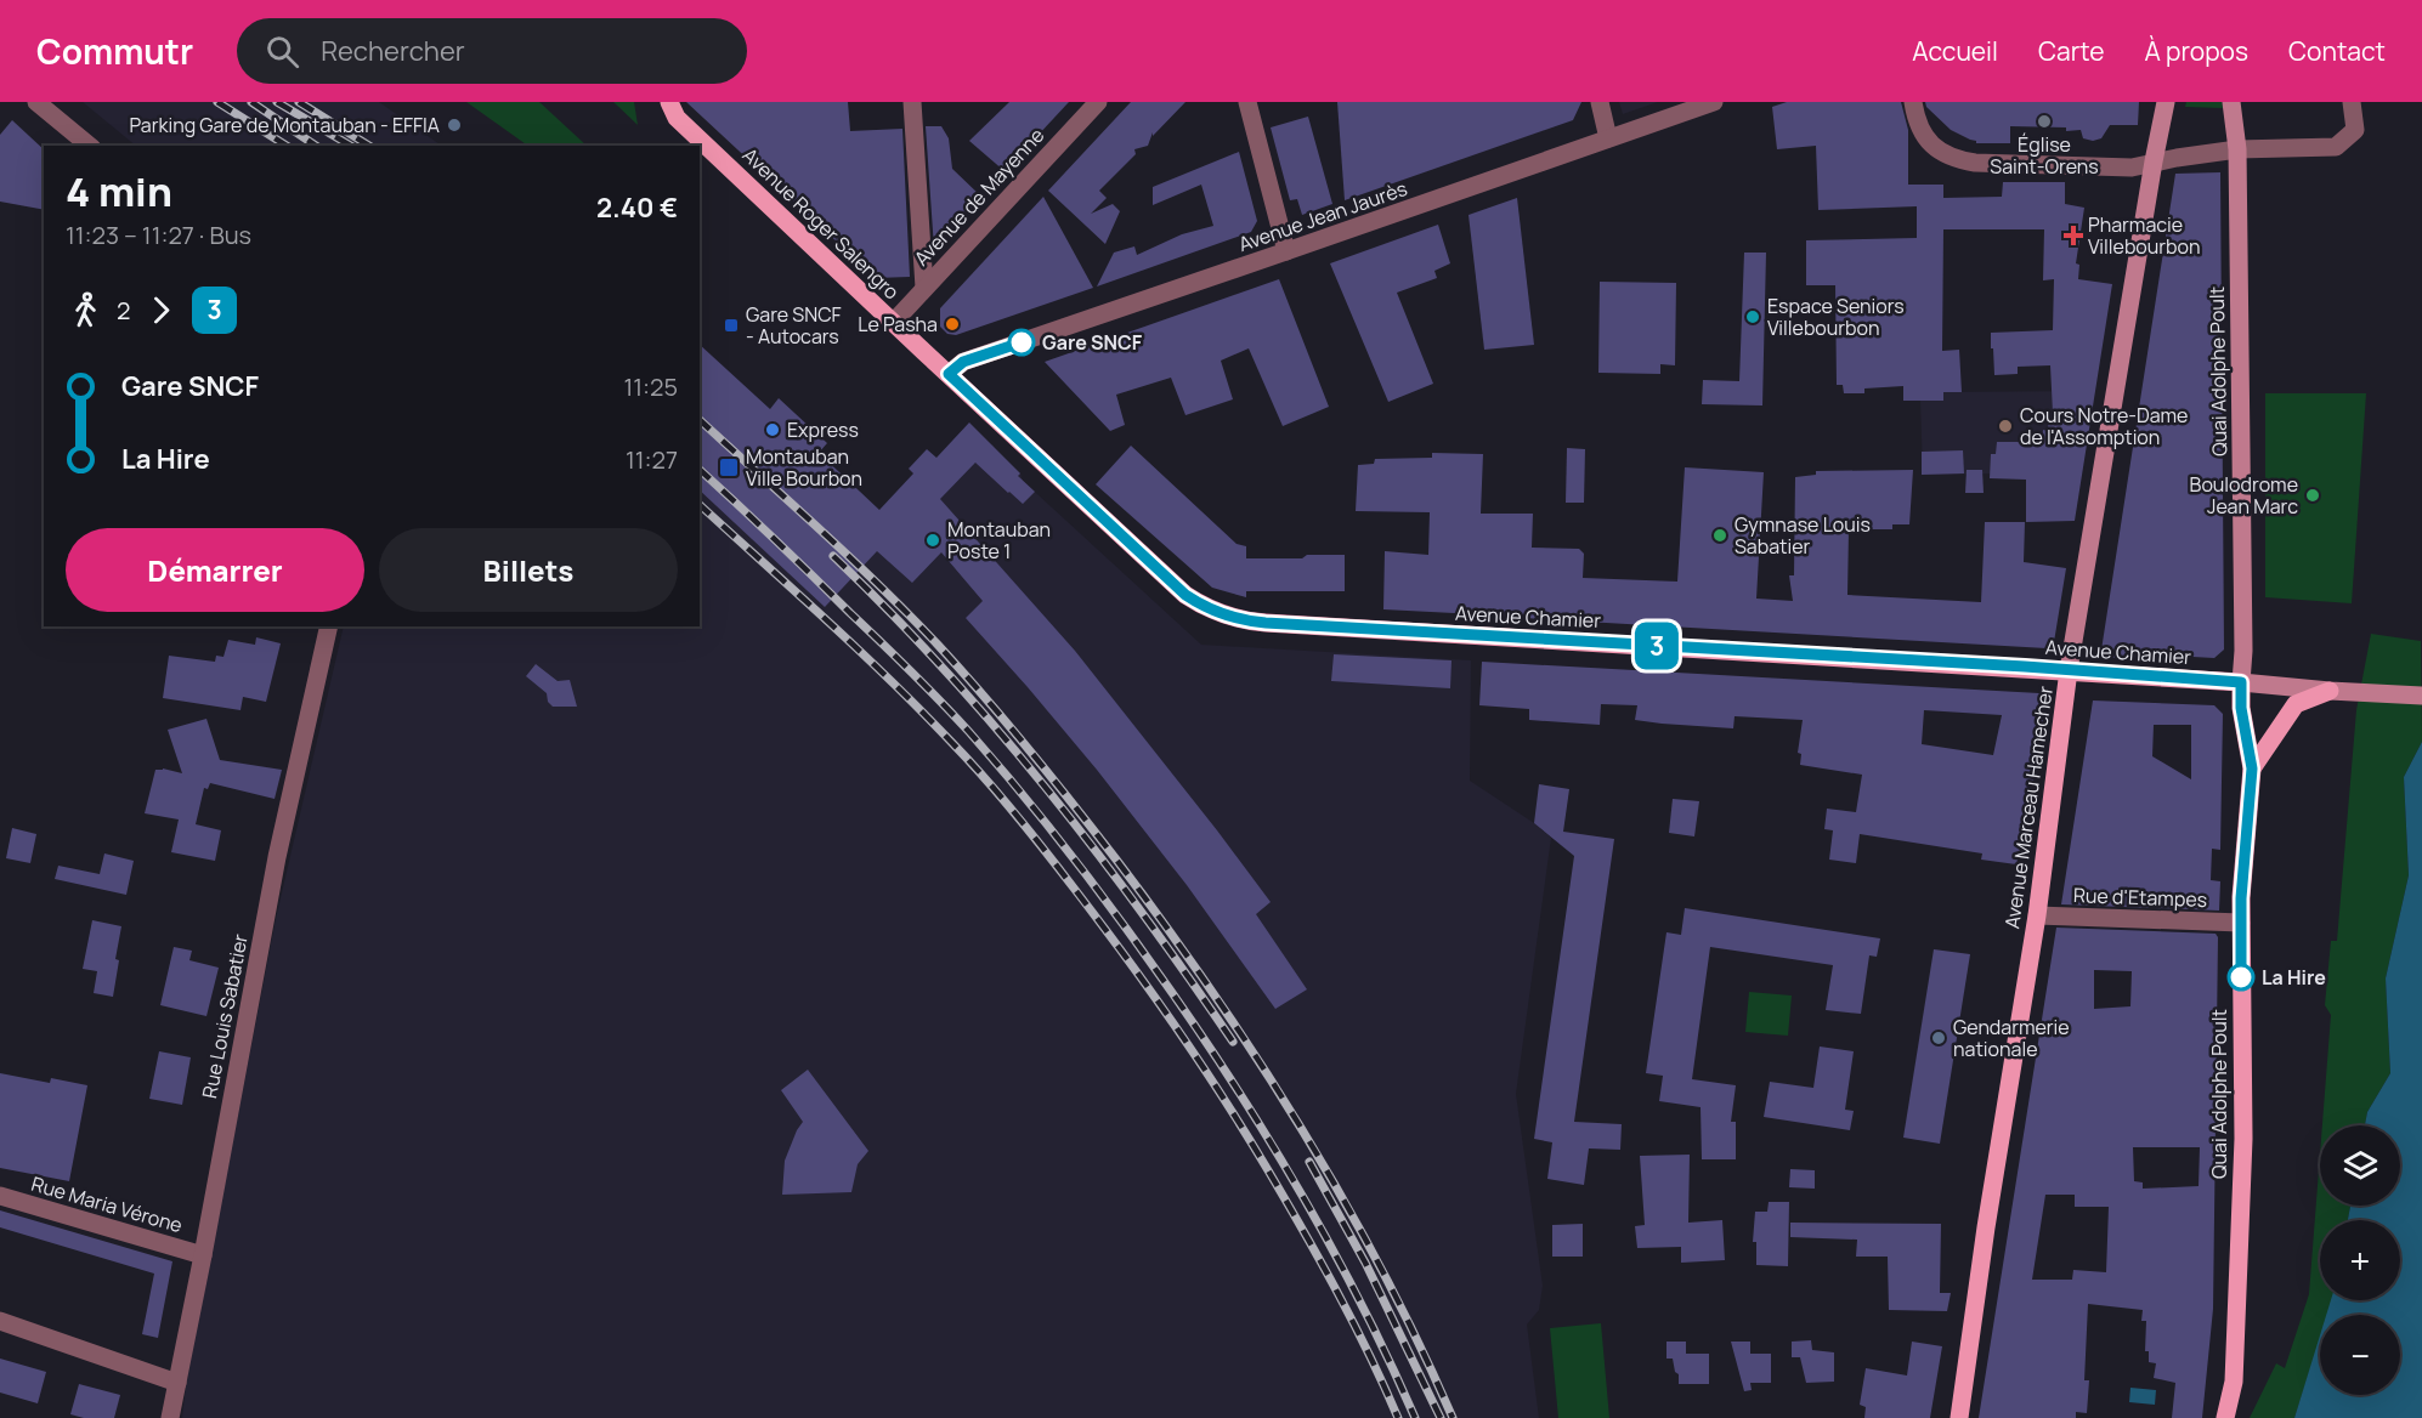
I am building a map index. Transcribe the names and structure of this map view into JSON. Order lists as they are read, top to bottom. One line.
{"streets":{"main road":["Avenue Roger Salengro","Quai Adolphe Poult","Avenue Chamier","Avenue Marceau Hamecher"],"street":["Avenue de Mayenne","Avenue Jean Jaurès","Rue d'Etampes","Rue Louis Sabatier","Rue Maria Vérone"]},"crossings":[["Avenue de Mayenne","Avenue Roger Salengro"],["Avenue Jean Jaurès","Avenue Roger Salengro"],["Avenue Jean Jaurès","Avenue Chamier"],["Avenue Roger Salengro","Avenue Chamier"],["Quai Adolphe Poult","Avenue Chamier"],["Quai Adolphe Poult","Rue d'Etampes"],["Avenue Chamier","Avenue Marceau Hamecher"],["Avenue Marceau Hamecher","Rue d'Etampes"],["Rue Louis Sabatier","Rue Maria Vérone"]],"places":{"other":["Église Saint-Orens","Parking Gare de Montauban - EFFIA","Espace Seniors Villebourbon","Le Pasha","Gare SNCF","Cours Notre-Dame de l'Assomption","Express","Boulodrome Jean Marc","Gymnase Louis Sabatier","Montauban Poste 1","La Hire","Gendarmerie nationale"],"health":["Pharmacie Villebourbon"],"transit":["Gare SNCF - Autocars","Montauban Ville Bourbon"]},"lines":["bus line 3"],"page":{"header":"Commutr","search":"Rechercher","nav":["Accueil","Carte","À propos","Contact"],"on_map":"3","heading":["4 min","11:23 – 11:27 · Bus","2.40 €"],"legs":["2","3"],"list":[{"name":"Gare SNCF","value":"11:25"},{"name":"La Hire","value":"11:27"}],"buttons":["Démarrer","Billets"],"map_buttons":["+","−"]}}
